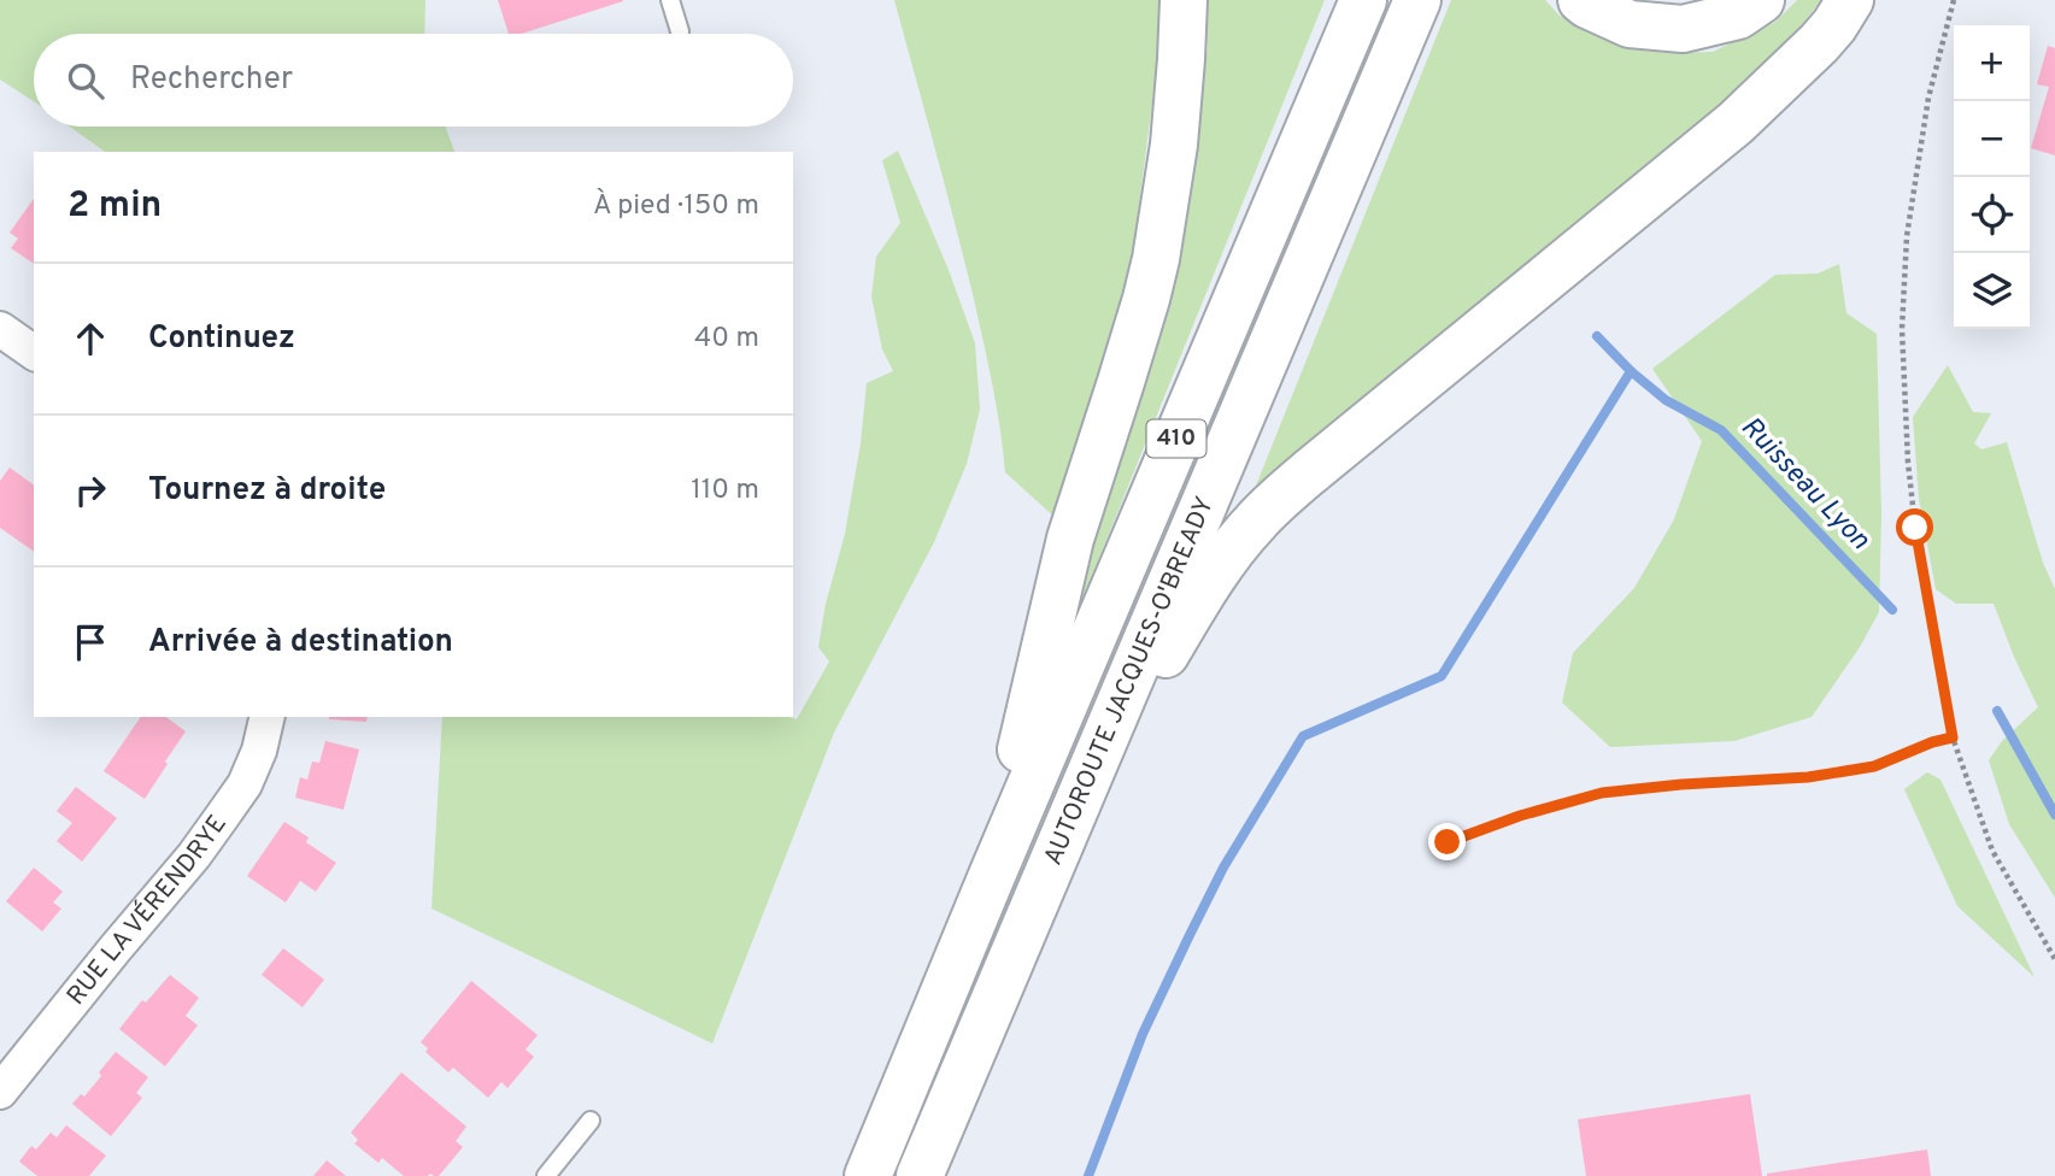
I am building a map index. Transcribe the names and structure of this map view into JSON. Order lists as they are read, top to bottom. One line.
{"streets":{"highway":["410","AUTOROUTE JACQUES-O'BREADY"],"street":["RUE LA VÉRENDRYE"]},"water":["Ruisseau Lyon"],"page":{"map_buttons":["+","−"],"search":"Rechercher","heading":["2 min","À pied · 150 m"],"list":[["Continuez","40 m"],["Tournez à droite","110 m"],"Arrivée à destination"]}}
